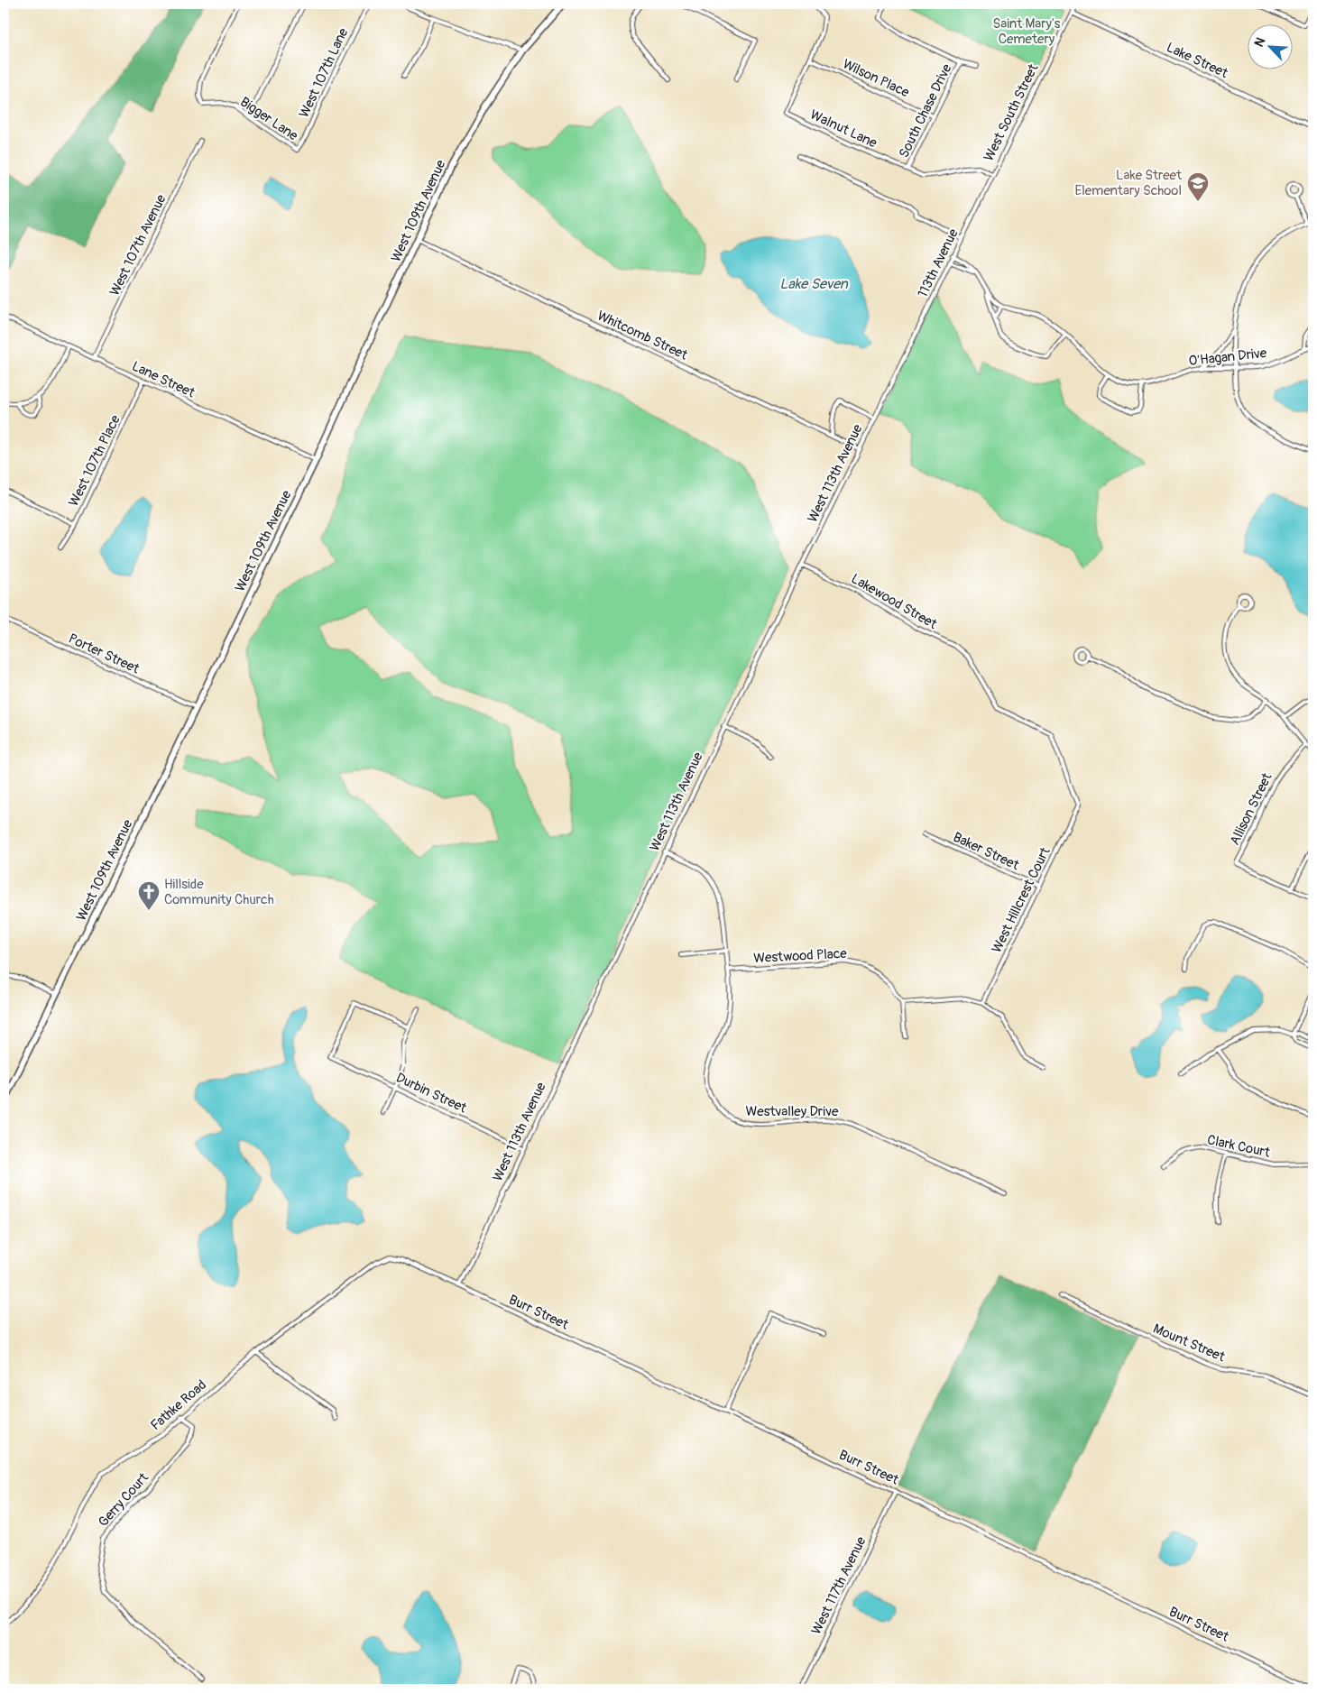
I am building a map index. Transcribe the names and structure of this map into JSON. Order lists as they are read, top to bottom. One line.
{"streets":{"main road":["West 109th Avenue"],"street":["Lake Street","West 107th Lane","Wilson Place","South Chase Drive","West South Street","Bigger Lane","Walnut Lane","West 107th Avenue","113th Avenue","Whitcomb Street","O'Hagan Drive","Lane Street","West 107th Place","West 113th Avenue","Lakewood Street","Porter Street","Allison Street","Baker Street","West Hillcrest Court","Westwood Place","Durbin Street","Westvalley Drive","Clark Court","Burr Street","Mount Street","Fathke Road","Gerry Court","West 117th Avenue"]},"crossings":[["Lake Street","West South Street"],["West 107th Lane","Bigger Lane"],["Wilson Place","South Chase Drive"],["Wilson Place","Walnut Lane"],["South Chase Drive","Walnut Lane"],["West South Street","Walnut Lane"],["West South Street","113th Avenue"],["West 109th Avenue","Whitcomb Street"],["West 109th Avenue","Lane Street"],["West 109th Avenue","Porter Street"],["West 107th Avenue","Lane Street"],["113th Avenue","West 113th Avenue"],["Whitcomb Street","West 113th Avenue"],["Lane Street","West 107th Place"],["West 113th Avenue","Lakewood Street"],["West 113th Avenue","Durbin Street"],["West 113th Avenue","Westvalley Drive"],["West 113th Avenue","Burr Street"],["Lakewood Street","West Hillcrest Court"],["Baker Street","West Hillcrest Court"],["Westwood Place","Westvalley Drive"],["Burr Street","Fathke Road"],["Burr Street","West 117th Avenue"],["Fathke Road","Gerry Court"]],"water":["Lake Seven"],"parks":["Saint Mary's Cemetery"],"places":{"school or university":["Lake Street Elementary School"],"church":["Hillside Community Church"]},"north":"top left"}
